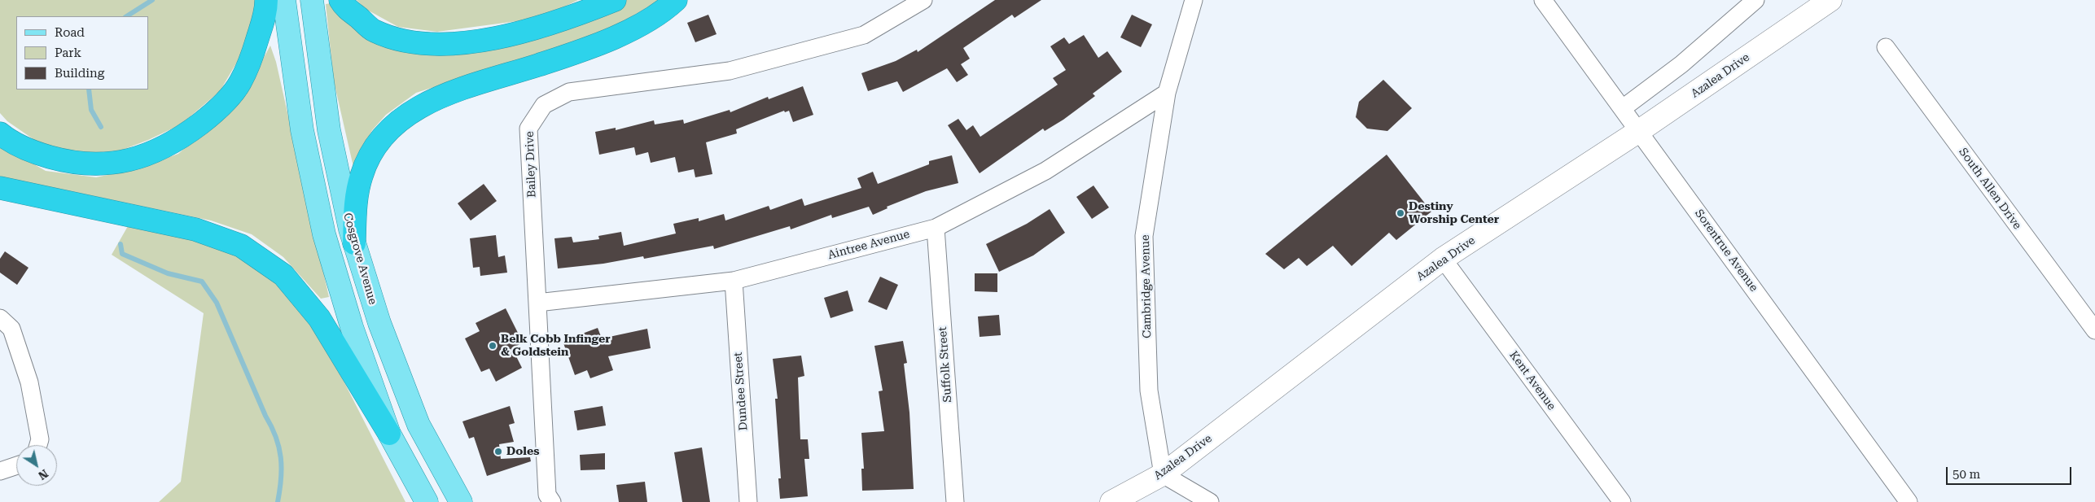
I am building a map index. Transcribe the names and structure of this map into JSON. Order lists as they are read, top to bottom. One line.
{"streets":{"main road":["Cosgrove Avenue"],"street":["Azalea Drive","Bailey Drive","South Allen Drive","Aintree Avenue","Sorentrue Avenue","Cambridge Avenue","Suffolk Street","Kent Avenue","Dundee Street"]},"crossings":[["Azalea Drive","Sorentrue Avenue"],["Azalea Drive","Cambridge Avenue"],["Azalea Drive","Kent Avenue"],["Bailey Drive","Aintree Avenue"],["Aintree Avenue","Cambridge Avenue"],["Aintree Avenue","Suffolk Street"],["Aintree Avenue","Dundee Street"]],"places":["Destiny Worship Center","Belk Cobb Infinger & Goldstein","Doles"],"legend":["Road","Park","Building"],"scale_bar":"50 m","north":"bottom right"}
